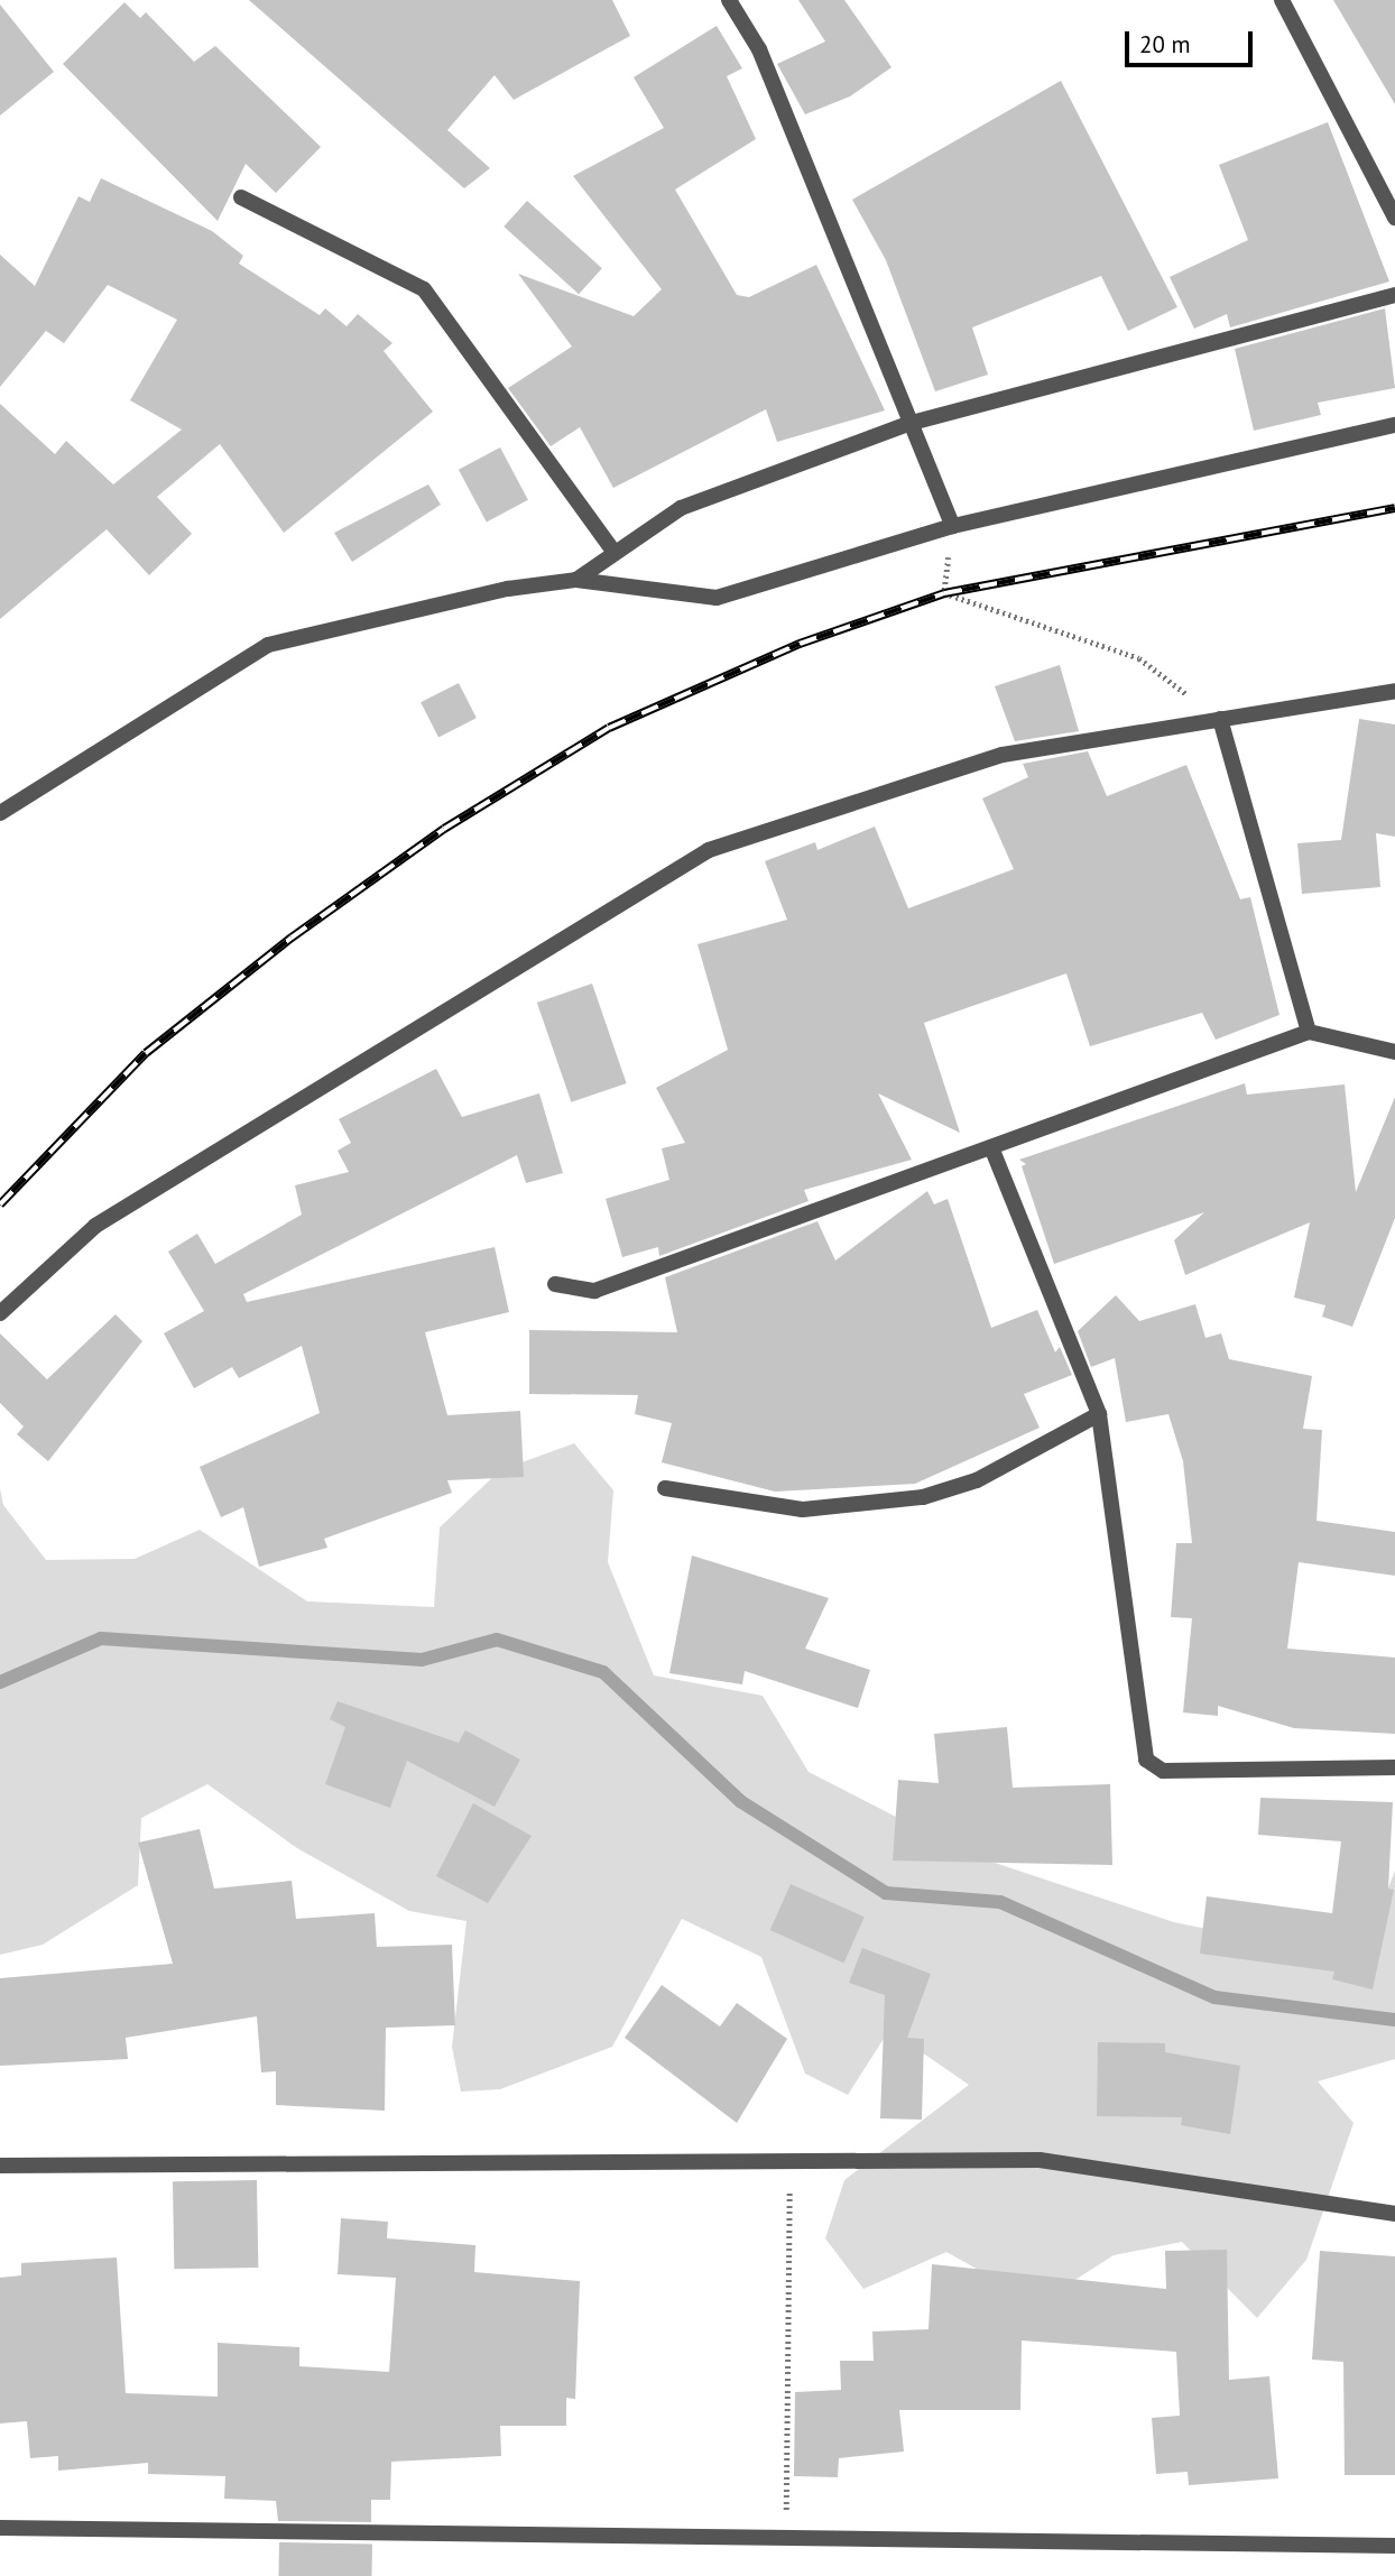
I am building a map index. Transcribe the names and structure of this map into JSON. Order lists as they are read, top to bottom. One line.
{"scale_bar":"20 m"}
